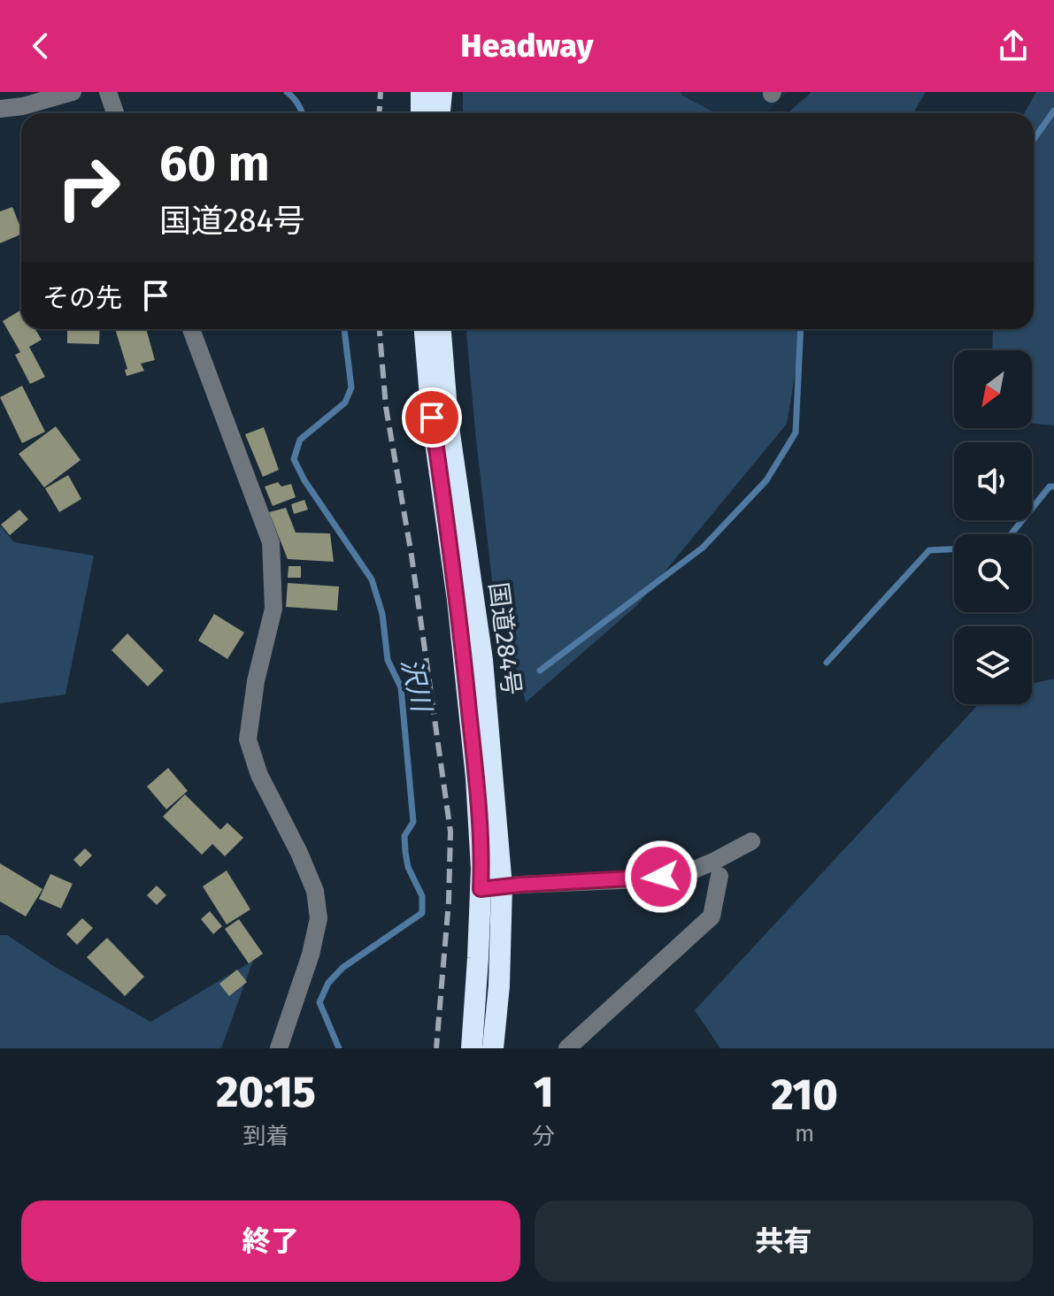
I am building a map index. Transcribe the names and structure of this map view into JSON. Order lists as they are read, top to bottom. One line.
{"streets":{"highway":["国道284号"]},"water":["沢川"],"north":"bottom left","page":{"header":"Headway","turn":["60 m","国道284号"],"then":"その先","eta":["20:15","到着","1","分","210","m"],"buttons":["終了","共有"]}}
